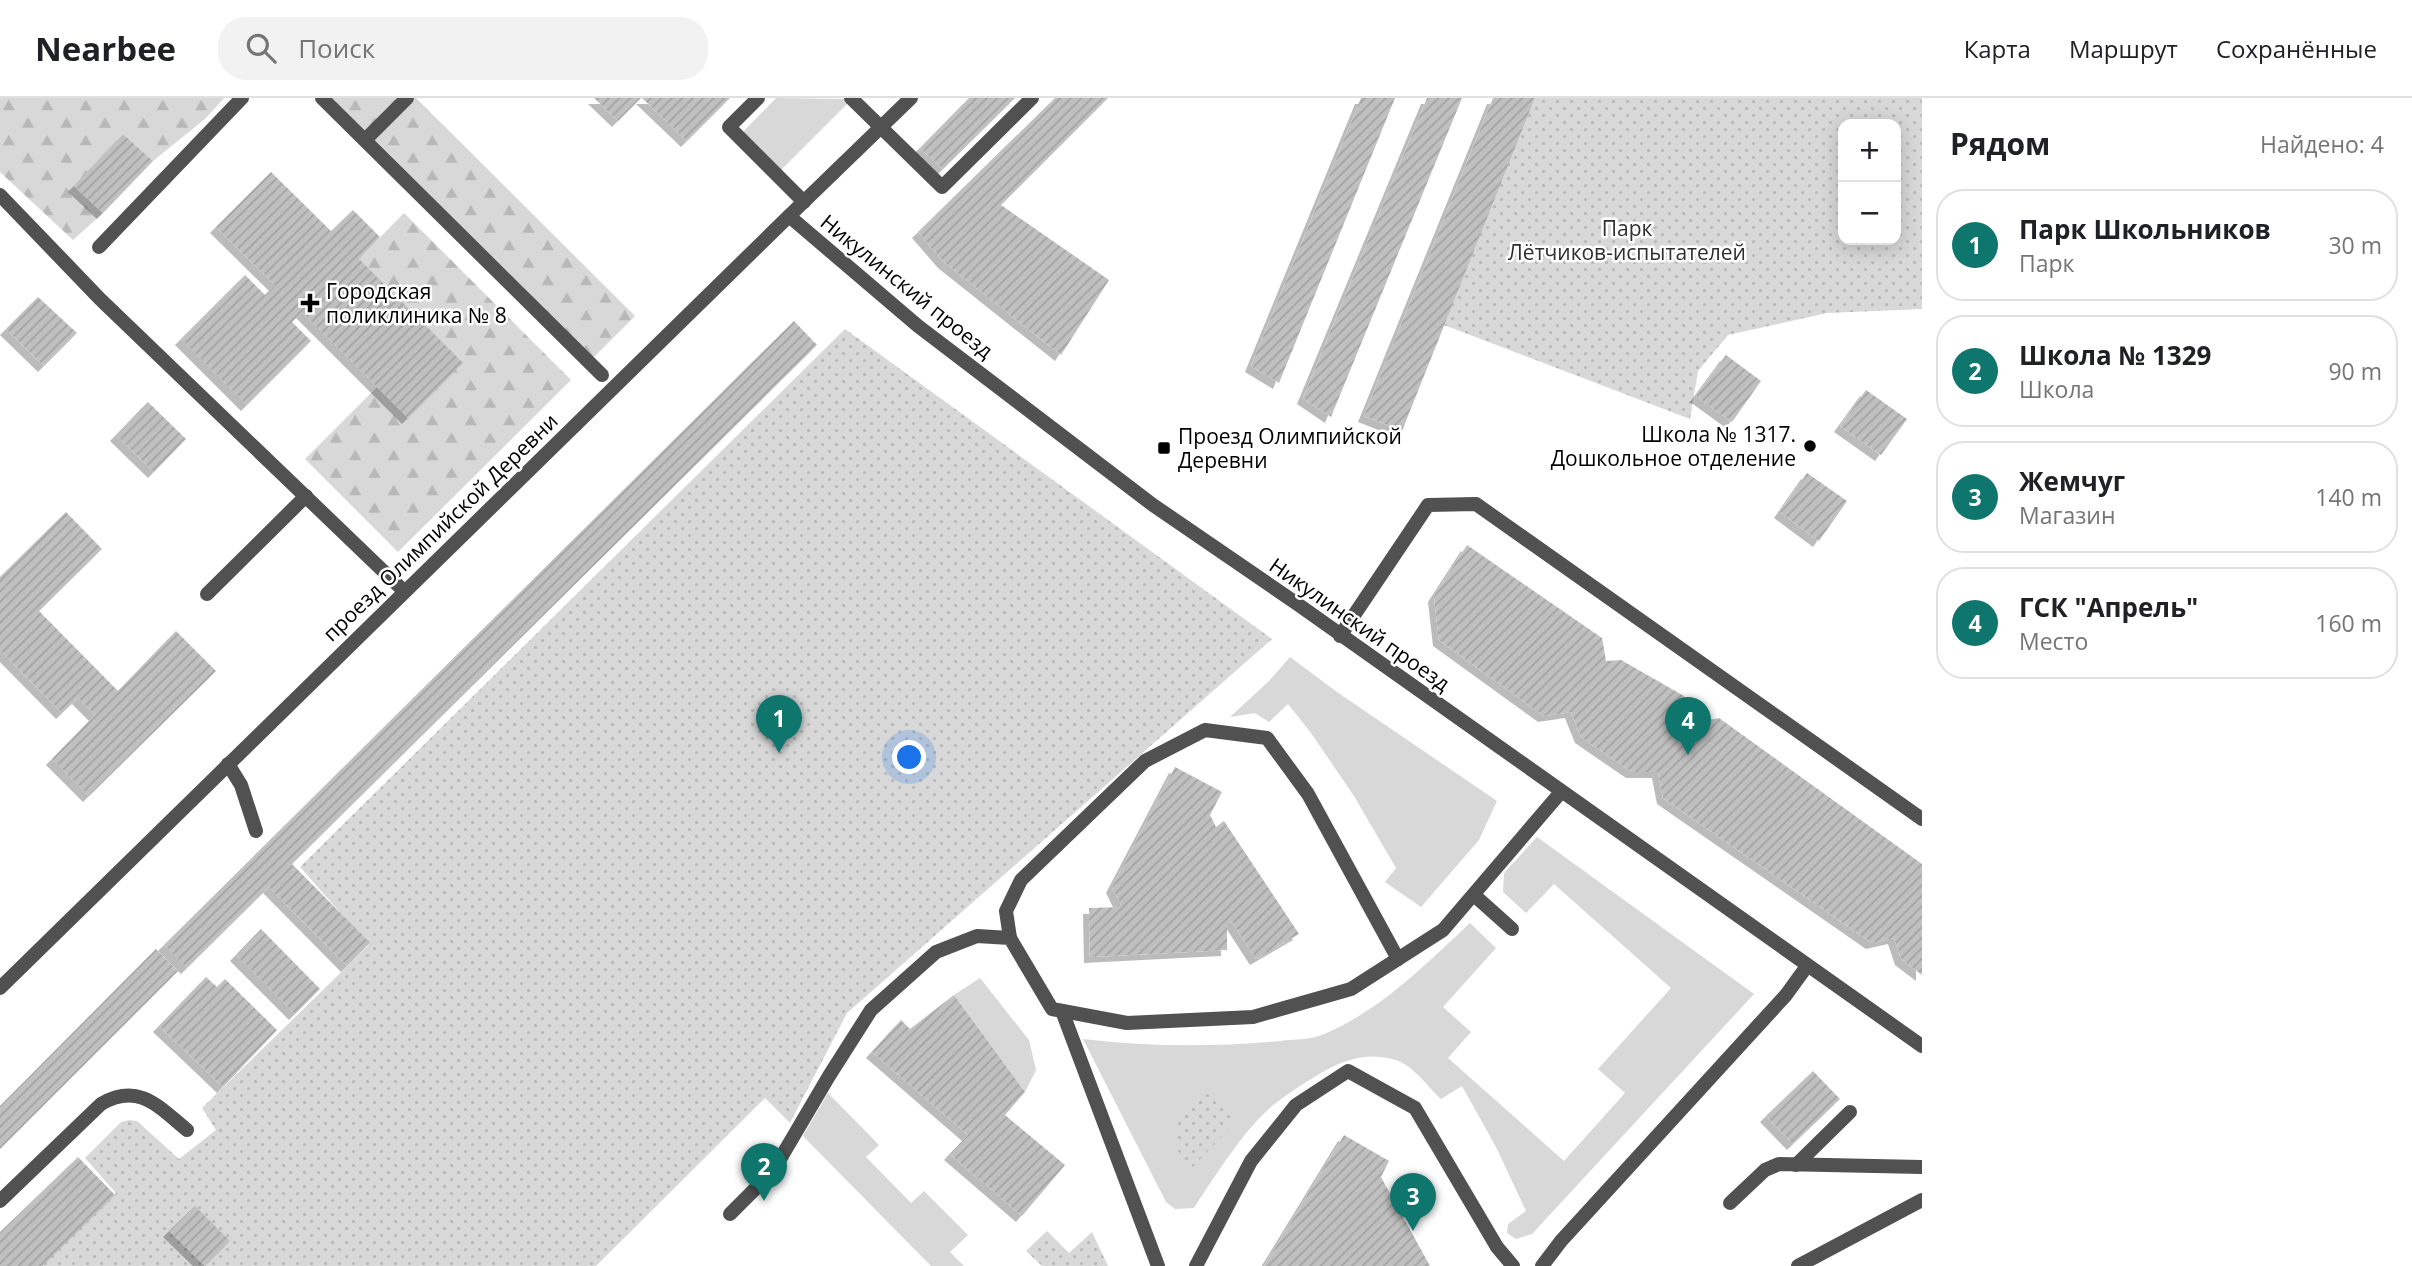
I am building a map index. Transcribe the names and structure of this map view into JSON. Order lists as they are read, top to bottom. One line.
{"streets":{"street":["Никулинский проезд","проезд Олимпийской Деревни"]},"crossings":[["Никулинский проезд","проезд Олимпийской Деревни"]],"parks":["Парк Лётчиков-испытателей"],"places":{"health":["Городская поликлиника № 8"],"other":["Школа № 1317. Дошкольное отделение"],"transit":["Проезд Олимпийской Деревни"]},"page":{"header":"Nearbee","search":"Поиск","nav":["Карта","Маршрут","Сохранённые"],"heading":["Рядом","Найдено: 4"],"map_buttons":["+","−"],"list":[{"mark":"1","name":"Парк Школьников","note":"Парк","value":"30 m"},{"mark":"2","name":"Школа № 1329","note":"Школа","value":"90 m"},{"mark":"3","name":"Жемчуг","note":"Магазин","value":"140 m"},{"mark":"4","name":"ГСК \"Апрель\"","note":"Место","value":"160 m"}],"pins":["1","4","2","3"]}}
